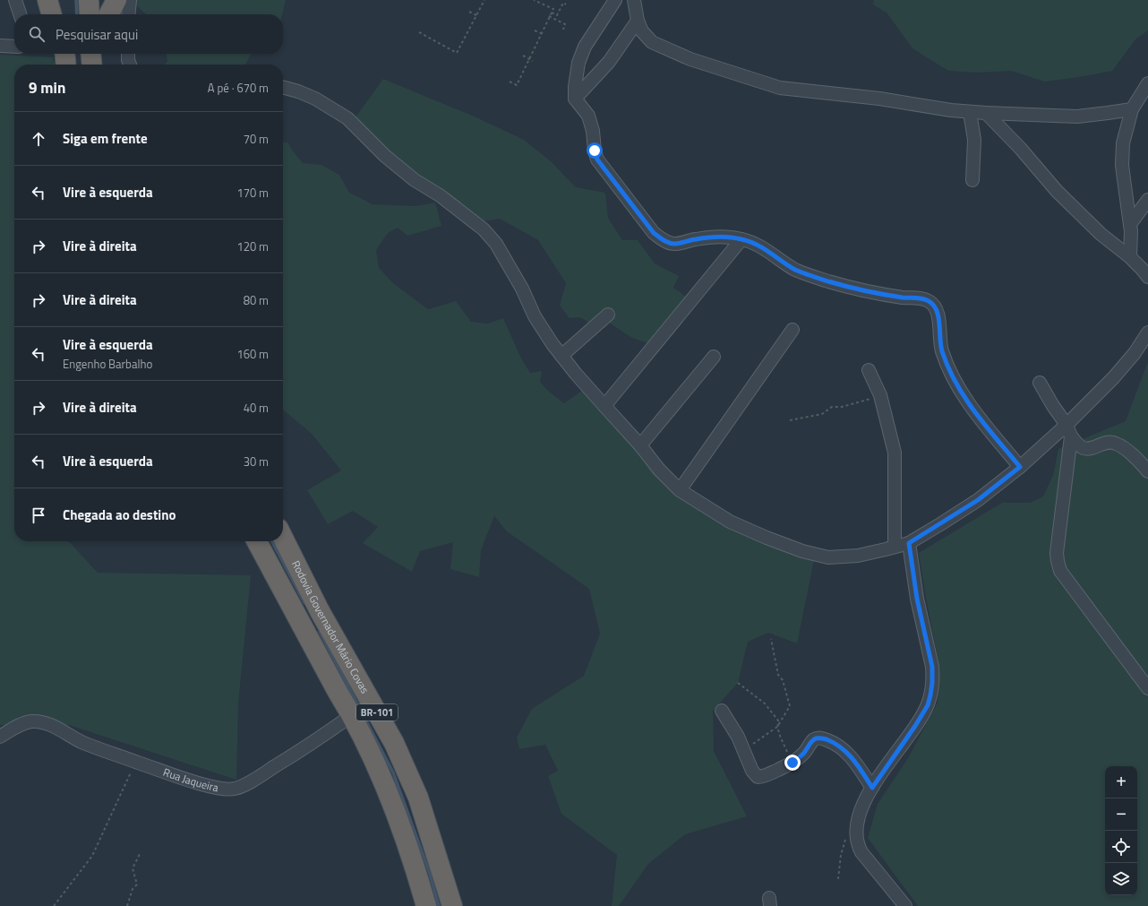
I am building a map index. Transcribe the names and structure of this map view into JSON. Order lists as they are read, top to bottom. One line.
{"streets":{"highway":["Rodovia Governador Mário Covas","BR-101"],"street":["Rua Jaqueira"]},"crossings":[["BR-101","Rua Jaqueira"]],"page":{"search":"Pesquisar aqui","heading":["9 min","A pé · 670 m"],"list":[["Siga em frente","70 m"],["Vire à esquerda","170 m"],["Vire à direita","120 m"],["Vire à direita","80 m"],["Vire à esquerda","Engenho Barbalho","160 m"],["Vire à direita","40 m"],["Vire à esquerda","30 m"],"Chegada ao destino"],"map_buttons":["+","−"]}}
